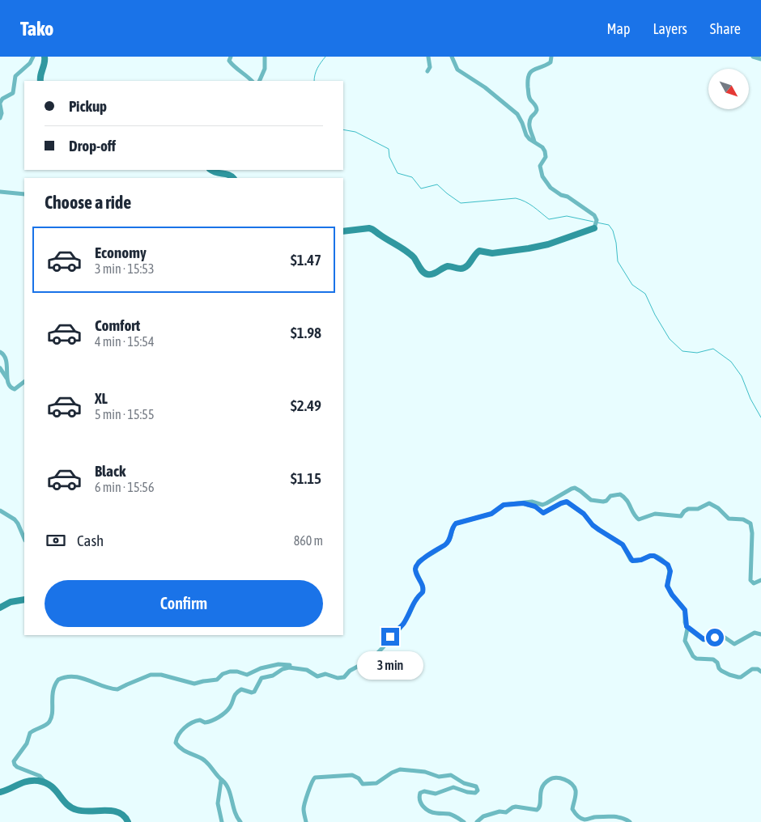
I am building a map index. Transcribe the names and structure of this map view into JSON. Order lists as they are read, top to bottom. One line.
{"north":"bottom right","page":{"header":"Tako","nav":["Map","Layers","Share"],"banner":["Pickup","Drop-off"],"heading":"Choose a ride","list":[{"name":"Economy","note":"3 min · 15:53","value":"$1.47"},{"name":"Comfort","note":"4 min · 15:54","value":"$1.98"},{"name":"XL","note":"5 min · 15:55","value":"$2.49"},{"name":"Black","note":"6 min · 15:56","value":"$1.15"}],"pay":["Cash","860 m"],"buttons":"Confirm","bubble":"3 min"}}
